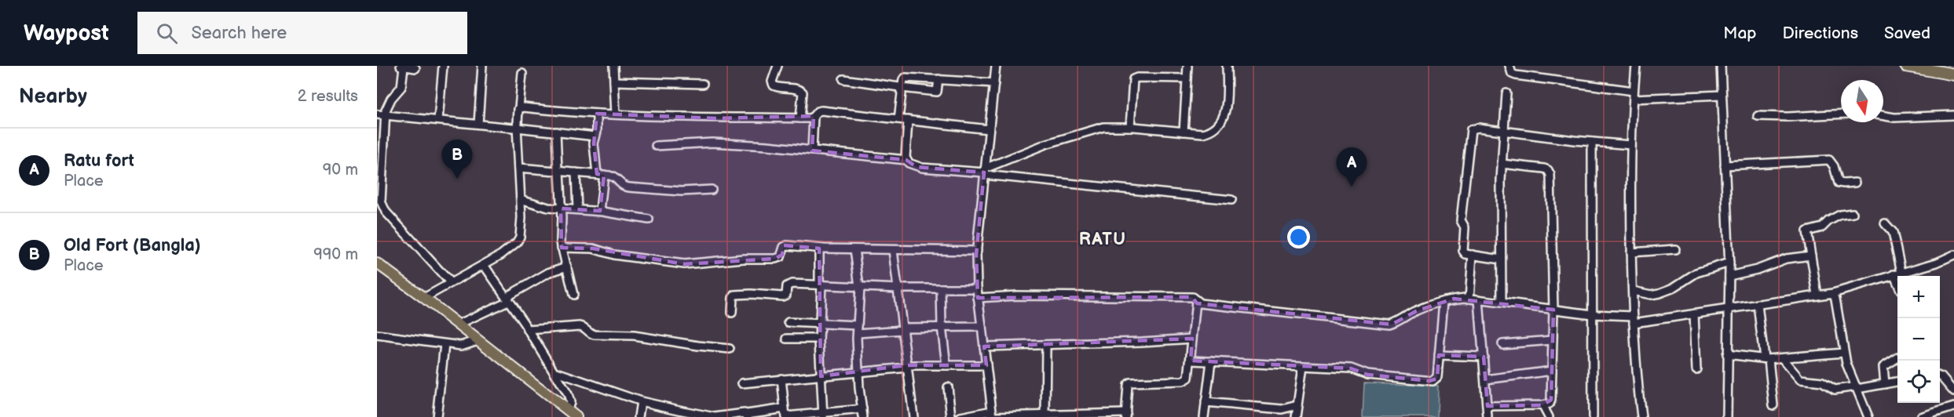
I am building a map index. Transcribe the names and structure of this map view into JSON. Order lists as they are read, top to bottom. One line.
{"districts":["RATU"],"north":"bottom","page":{"header":"Waypost","search":"Search here","nav":["Map","Directions","Saved"],"heading":["Nearby","2 results"],"list":[{"mark":"A","name":"Ratu fort","note":"Place","value":"90 m"},{"mark":"B","name":"Old Fort (Bangla)","note":"Place","value":"990 m"}],"pins":["B","A"],"map_buttons":["+","−"]}}
